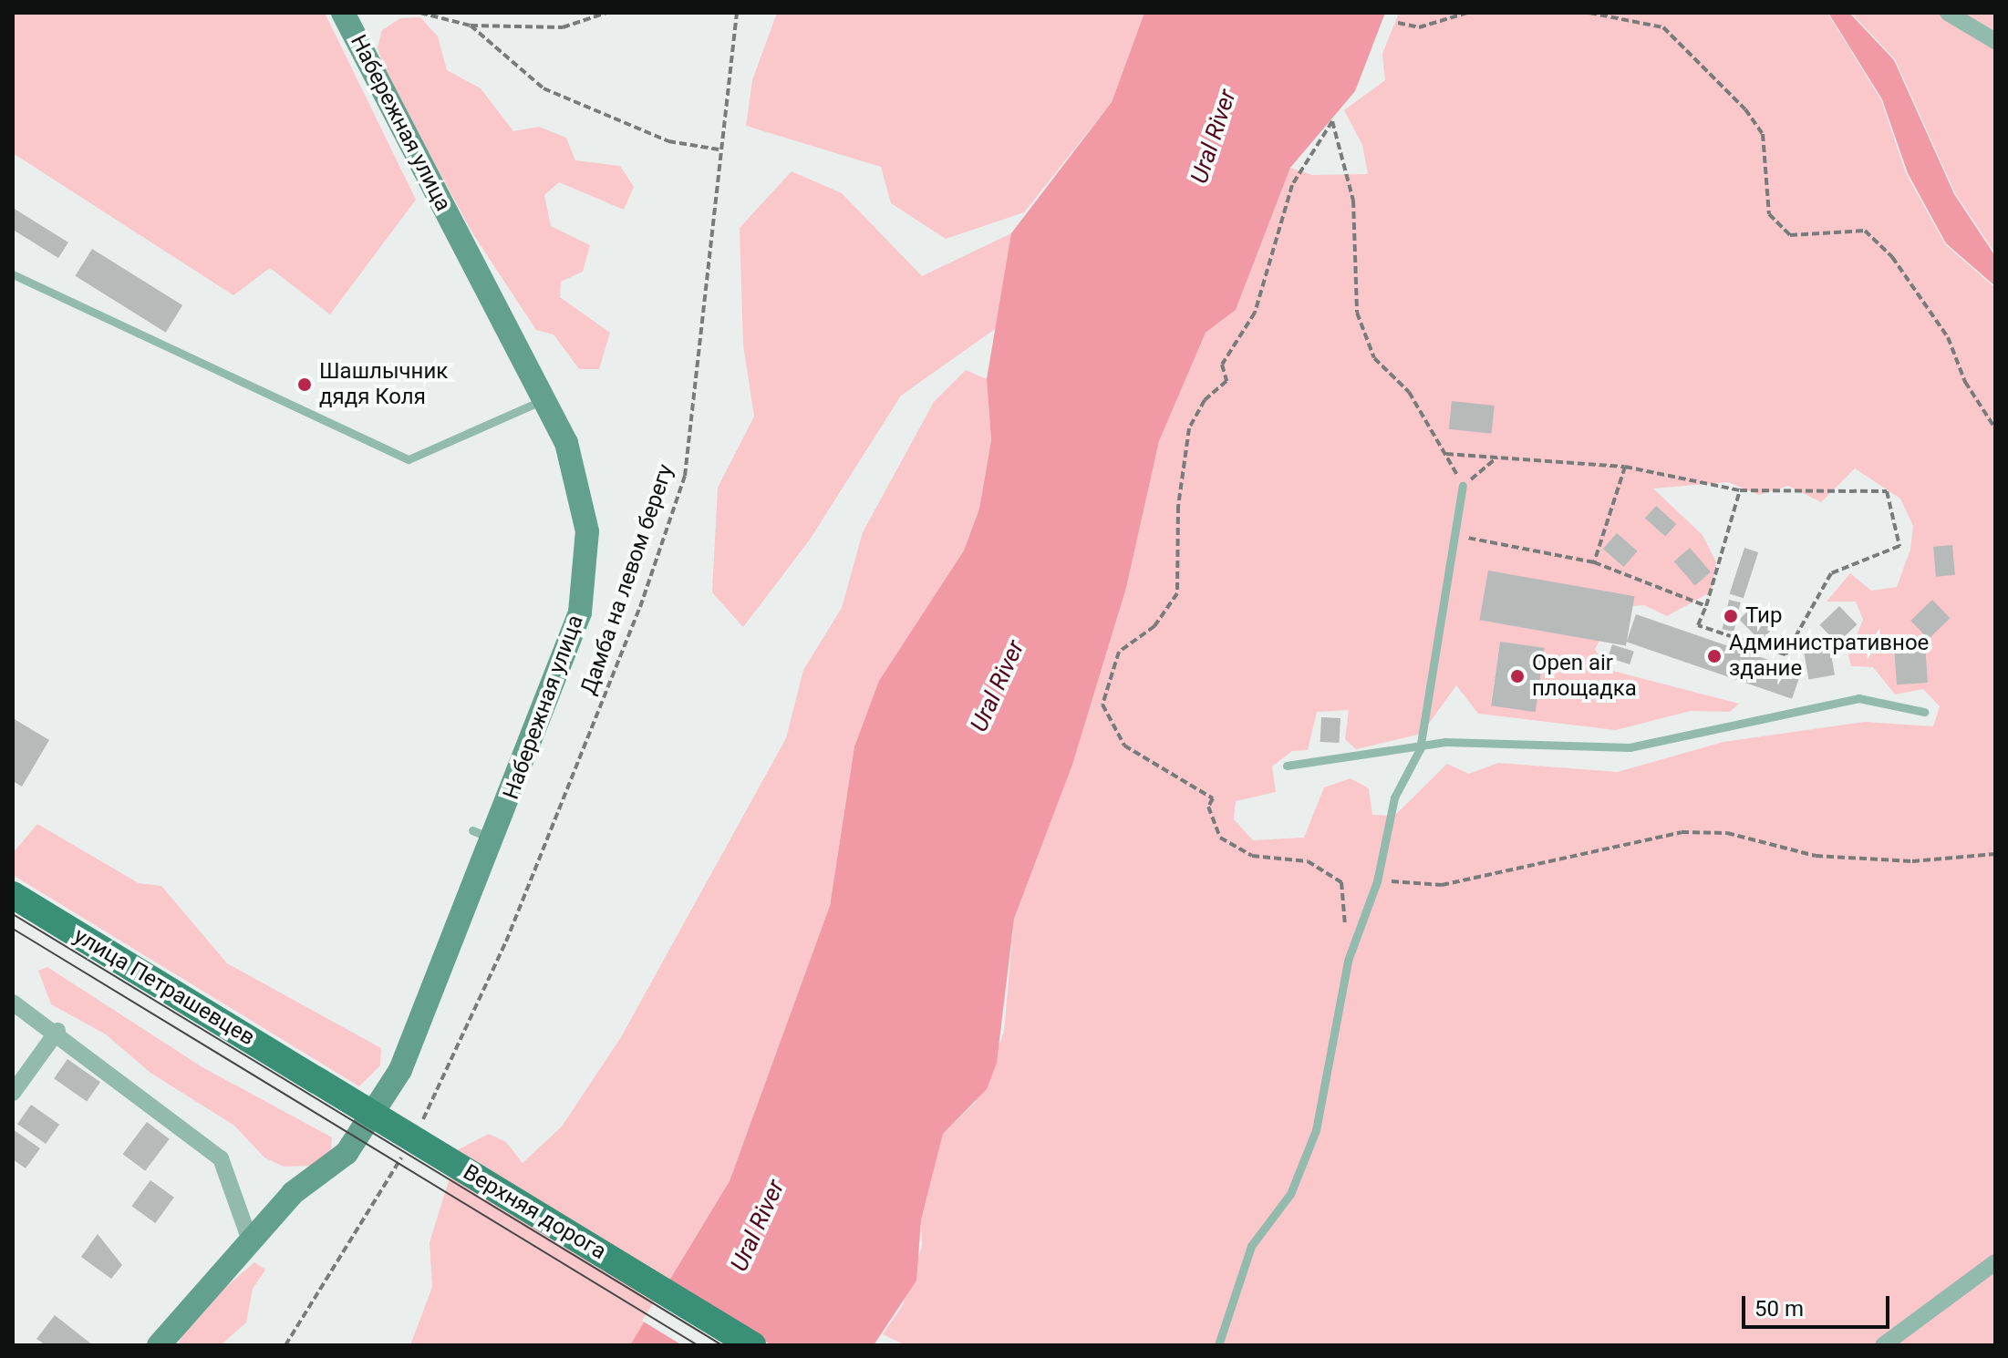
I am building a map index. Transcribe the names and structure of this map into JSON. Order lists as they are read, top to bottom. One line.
{"streets":{"main road":["Набережная улица","улица Петрашевцев","Верхняя дорога"],"path":["Дамба на левом берегу"]},"crossings":[["улица Петрашевцев","Верхняя дорога"]],"water":["Ural River"],"places":["Шашлычник дядя Коля","Тир","Административное здание","Open air площадка"],"scale_bar":"50 m"}
